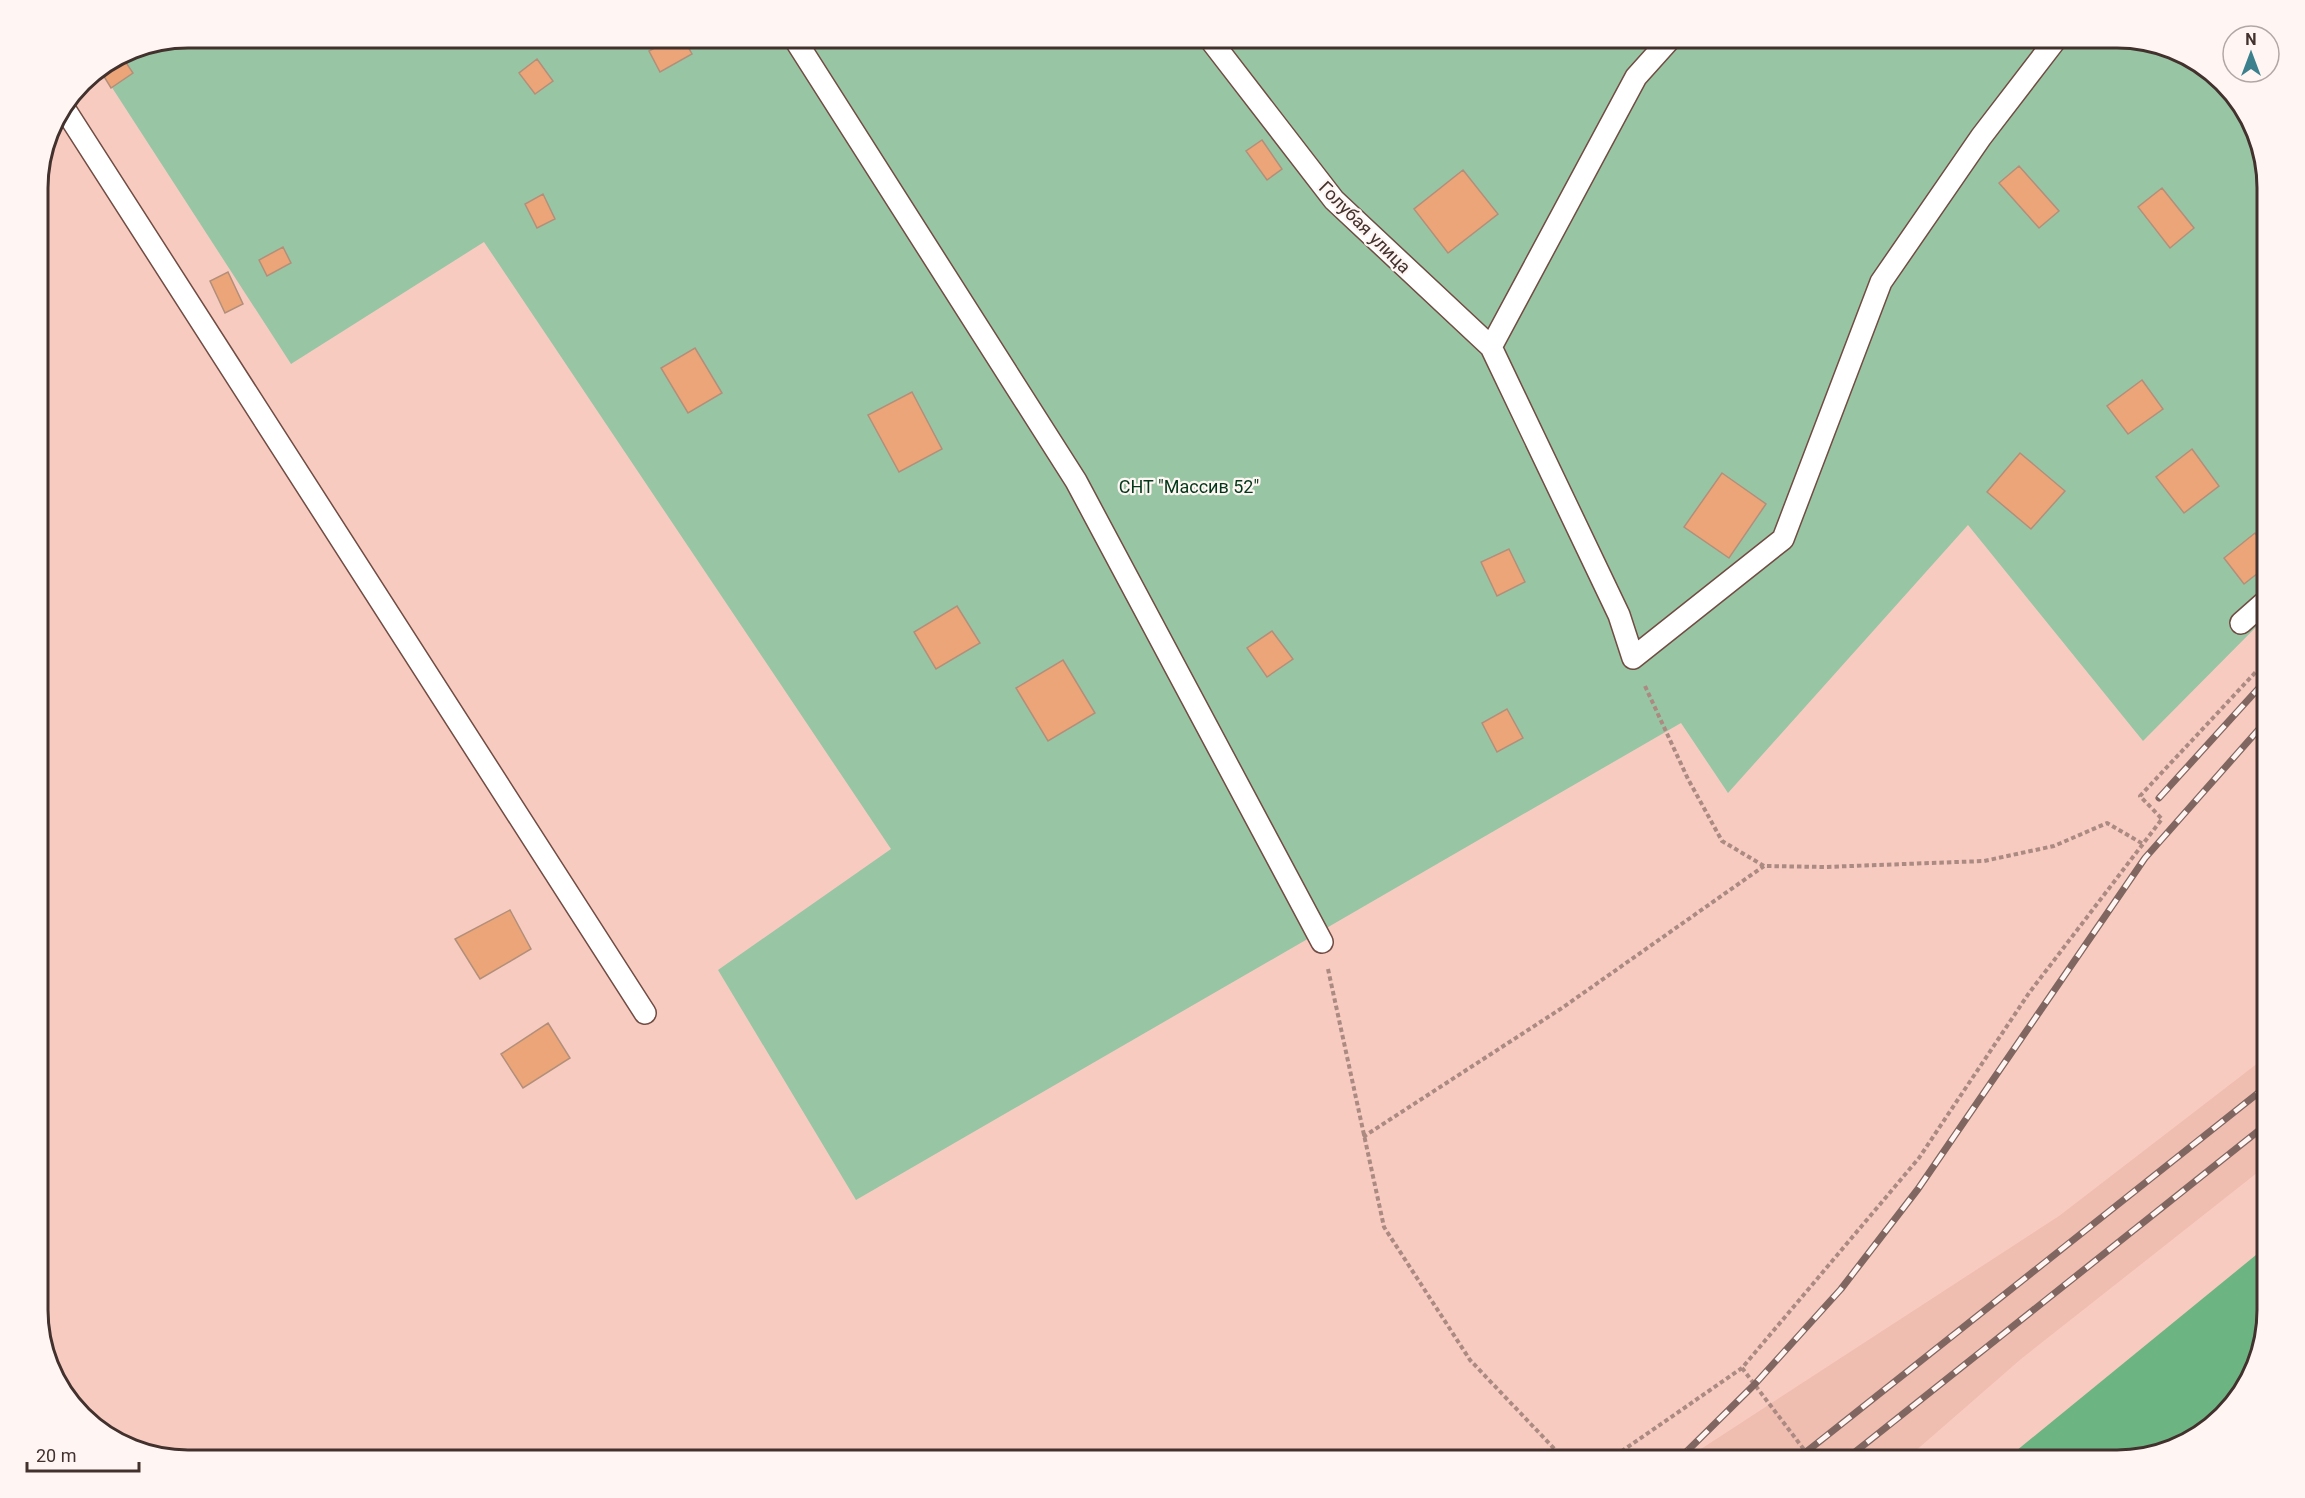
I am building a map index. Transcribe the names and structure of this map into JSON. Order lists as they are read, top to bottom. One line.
{"streets":{"lane":["Голубая улица"]},"parks":["СНТ \"Массив 52\""],"scale_bar":"20 m","north":"top"}
